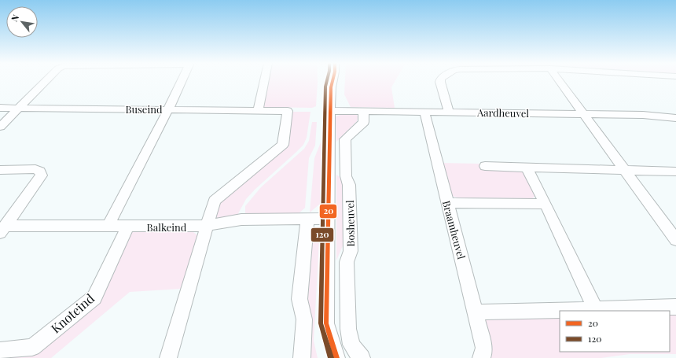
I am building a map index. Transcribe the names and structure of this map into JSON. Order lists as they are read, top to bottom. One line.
{"streets":{"street":["Buseind","Aardheuvel","Bosheuvel","Balkeind","Braamheuvel","Knoteind"]},"crossings":[["Buseind","Balkeind"],["Aardheuvel","Bosheuvel"],["Aardheuvel","Braamheuvel"],["Balkeind","Knoteind"]],"lines":["transit line 20","transit line 120"],"legend":["20","120"],"north":"top left"}
